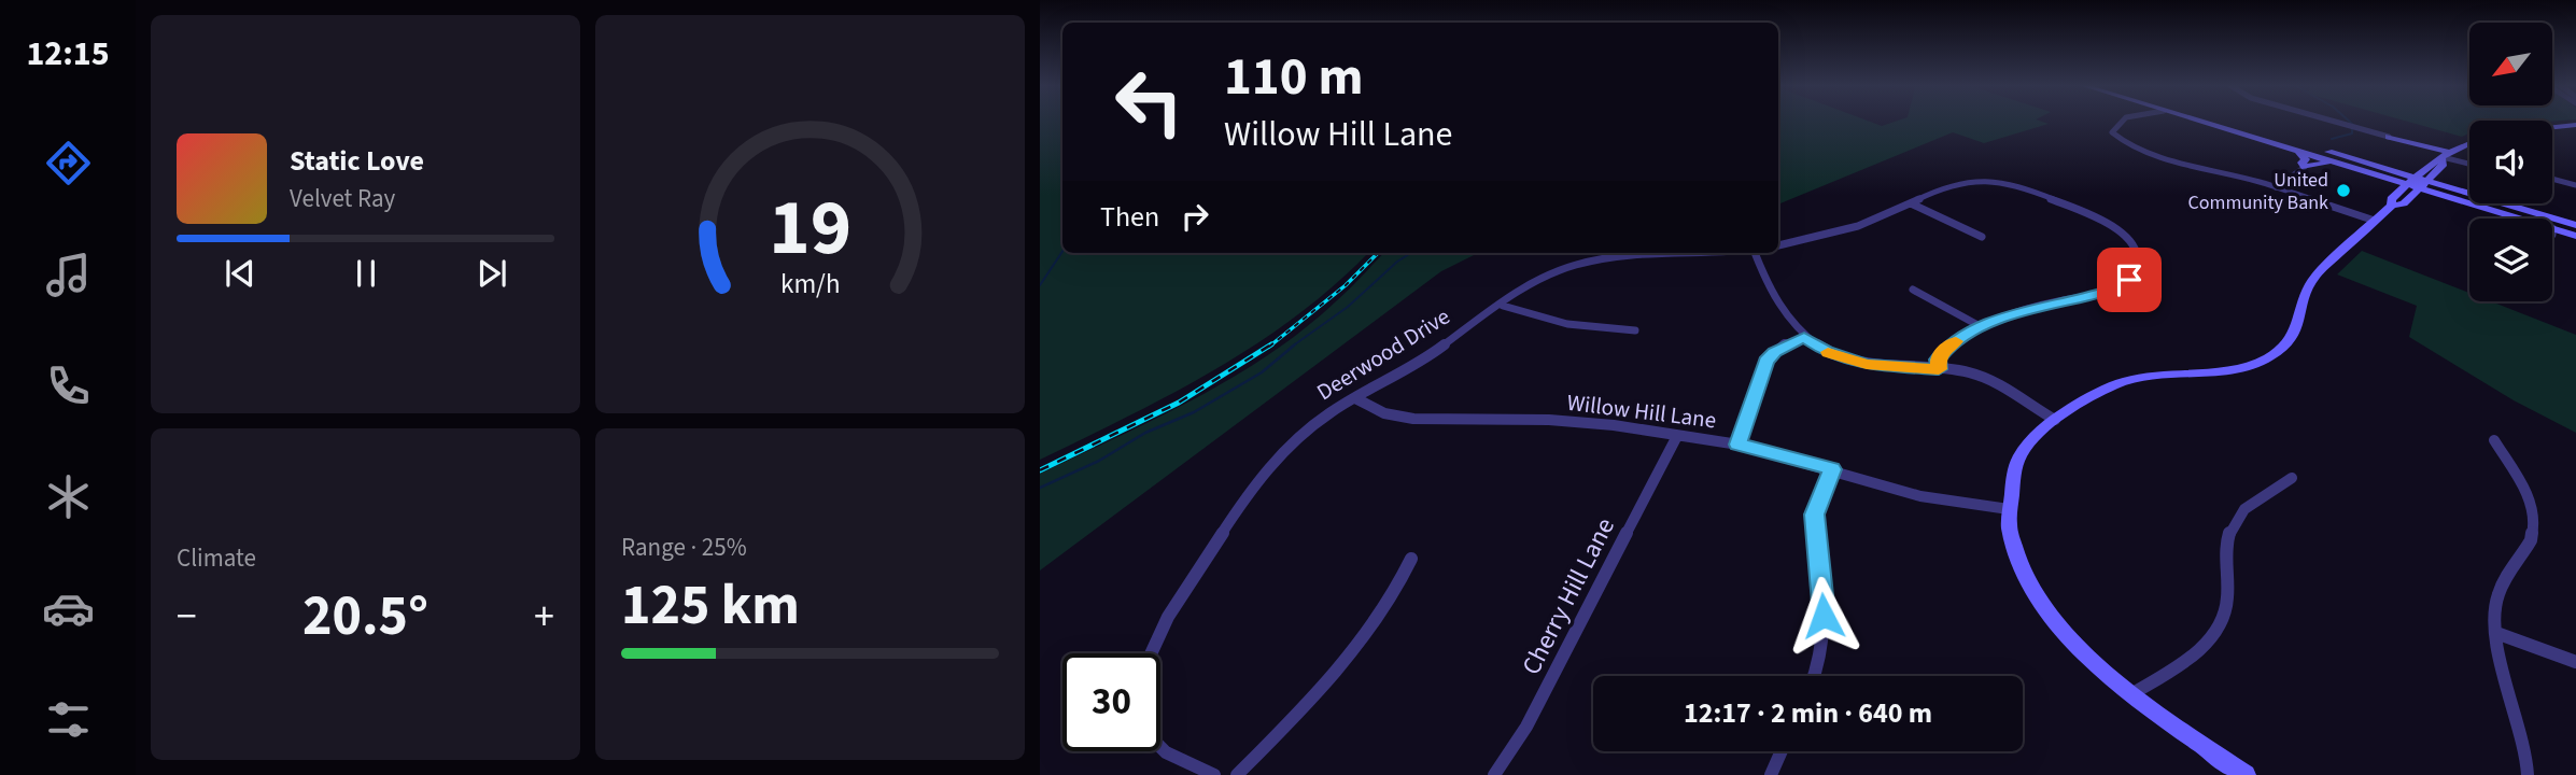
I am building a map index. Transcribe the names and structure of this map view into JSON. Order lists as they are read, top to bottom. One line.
{"streets":{"street":["Deerwood Drive","Willow Hill Lane","Cherry Hill Lane"]},"crossings":[["Deerwood Drive","Willow Hill Lane"],["Willow Hill Lane","Cherry Hill Lane"]],"places":["United Community Bank"],"north":"bottom left","page":{"tabs":"12:15","turn":["110 m","Willow Hill Lane"],"song":["Static Love","Velvet Ray"],"then":"Then","tile":["Climate",["Range · 25%","125 km"]],"heat":["−","20.5°","+"],"limit":"30","trip":"12:17 · 2 min · 640 m","gauge":["19","km/h"]}}
